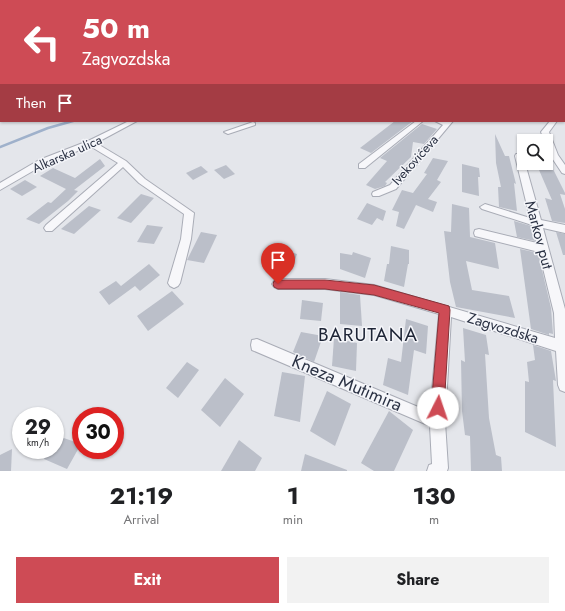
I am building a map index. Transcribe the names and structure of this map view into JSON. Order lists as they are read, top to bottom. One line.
{"streets":{"street":["Alkarska ulica","Ivekovićeva","Markov put","Zagvozdska","Kneza Mutimira"]},"crossings":[["Markov put","Zagvozdska"]],"districts":["BARUTANA"],"page":{"turn":["50 m","Zagvozdska"],"then":"Then","speed":"29 km/h","limit":"30","eta":["21:19","Arrival","1","min","130","m"],"buttons":["Exit","Share"]}}
